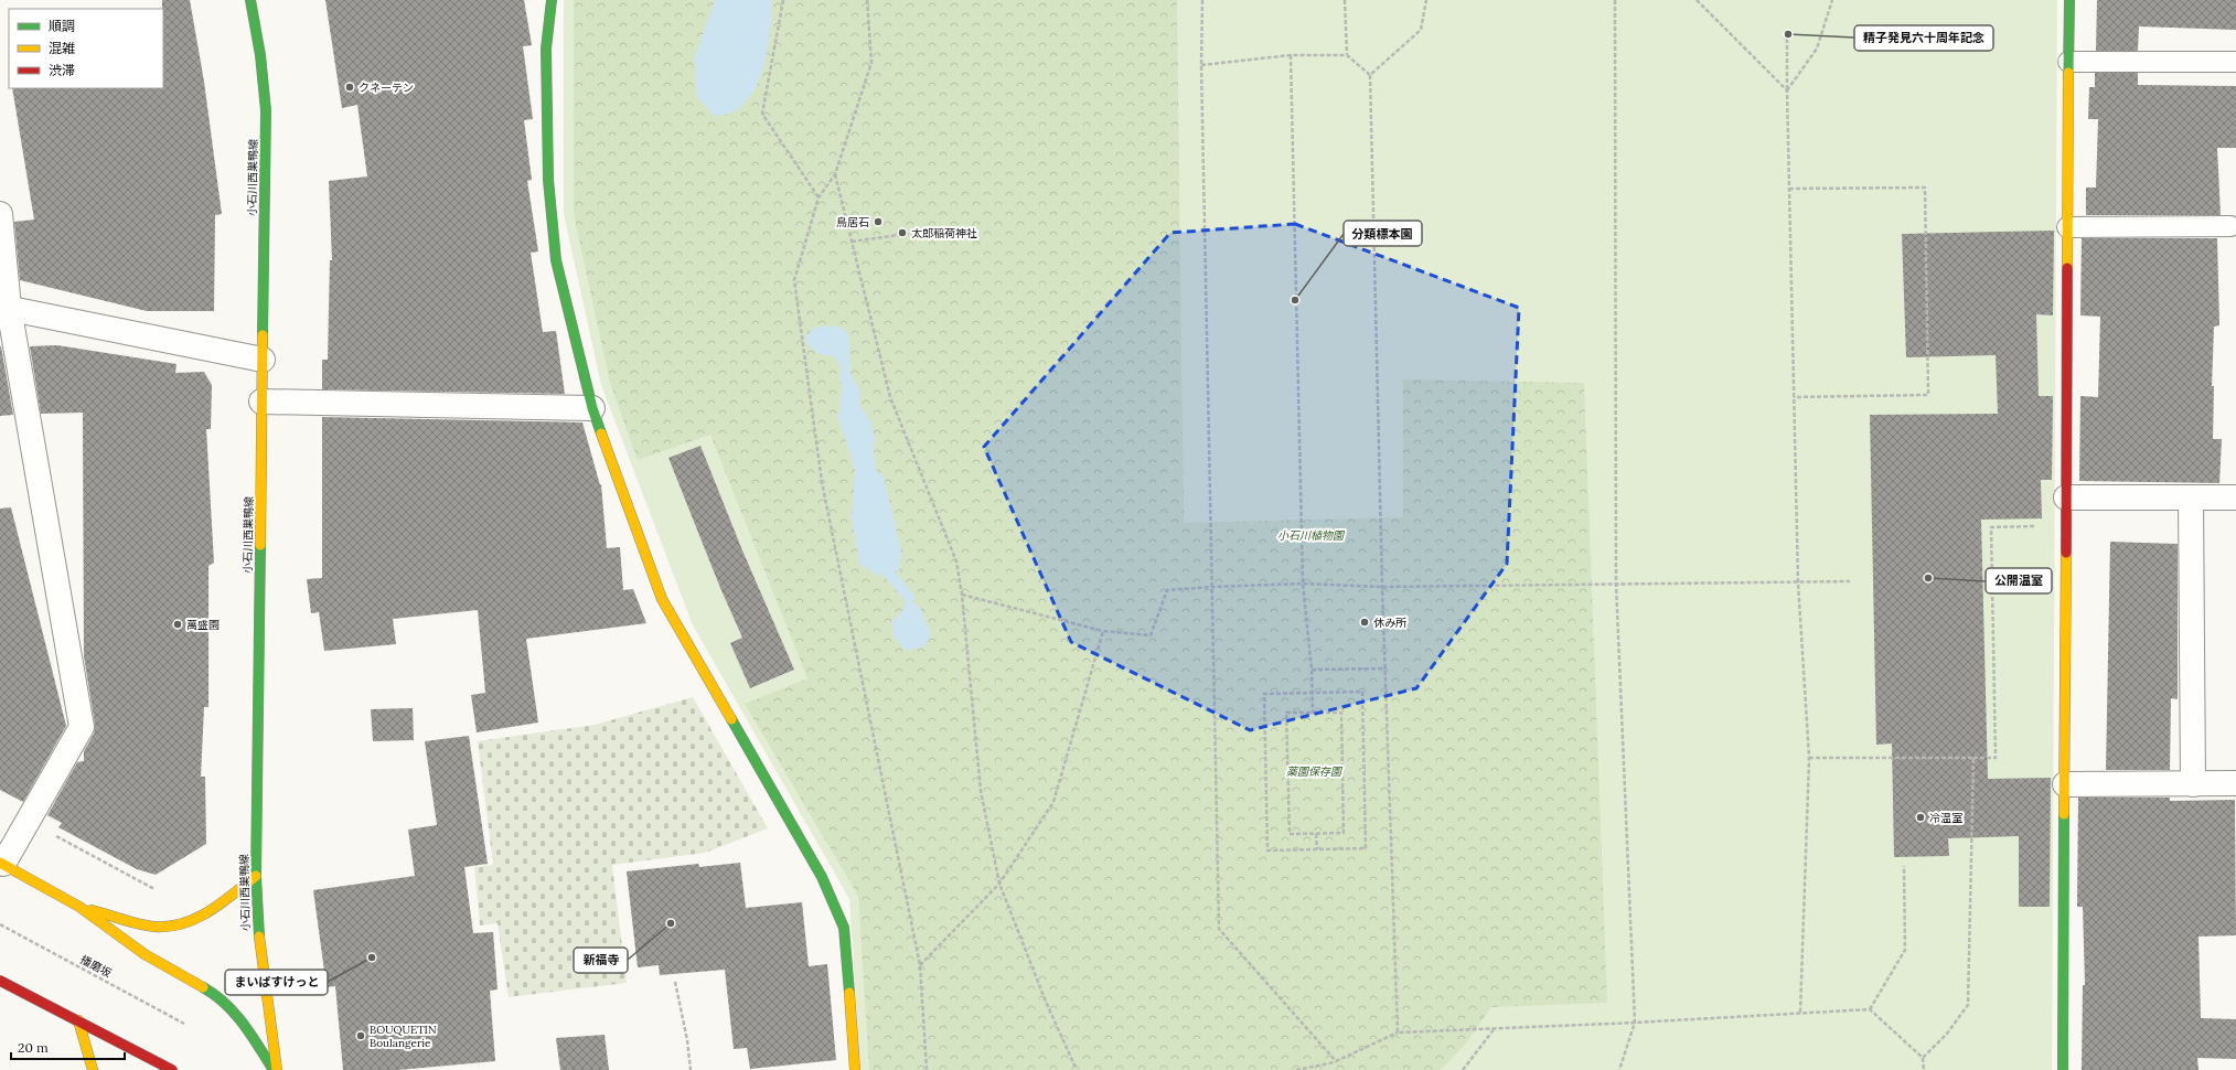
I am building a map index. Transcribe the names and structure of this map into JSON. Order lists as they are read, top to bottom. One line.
{"streets":{"street":["小石川西巣鴨線"],"path":["播磨坂"]},"parks":["小石川植物園","薬園保存園"],"places":["精子発見六十周年記念","クネーテン","鳥居石","太郎稲荷神社","分類標本園","公開温室","休み所","萬盛園","冷温室","新福寺","まいばすけっと","BOUQUETIN Boulangerie"],"legend":["順調","混雑","渋滞"],"scale_bar":"20 m"}
